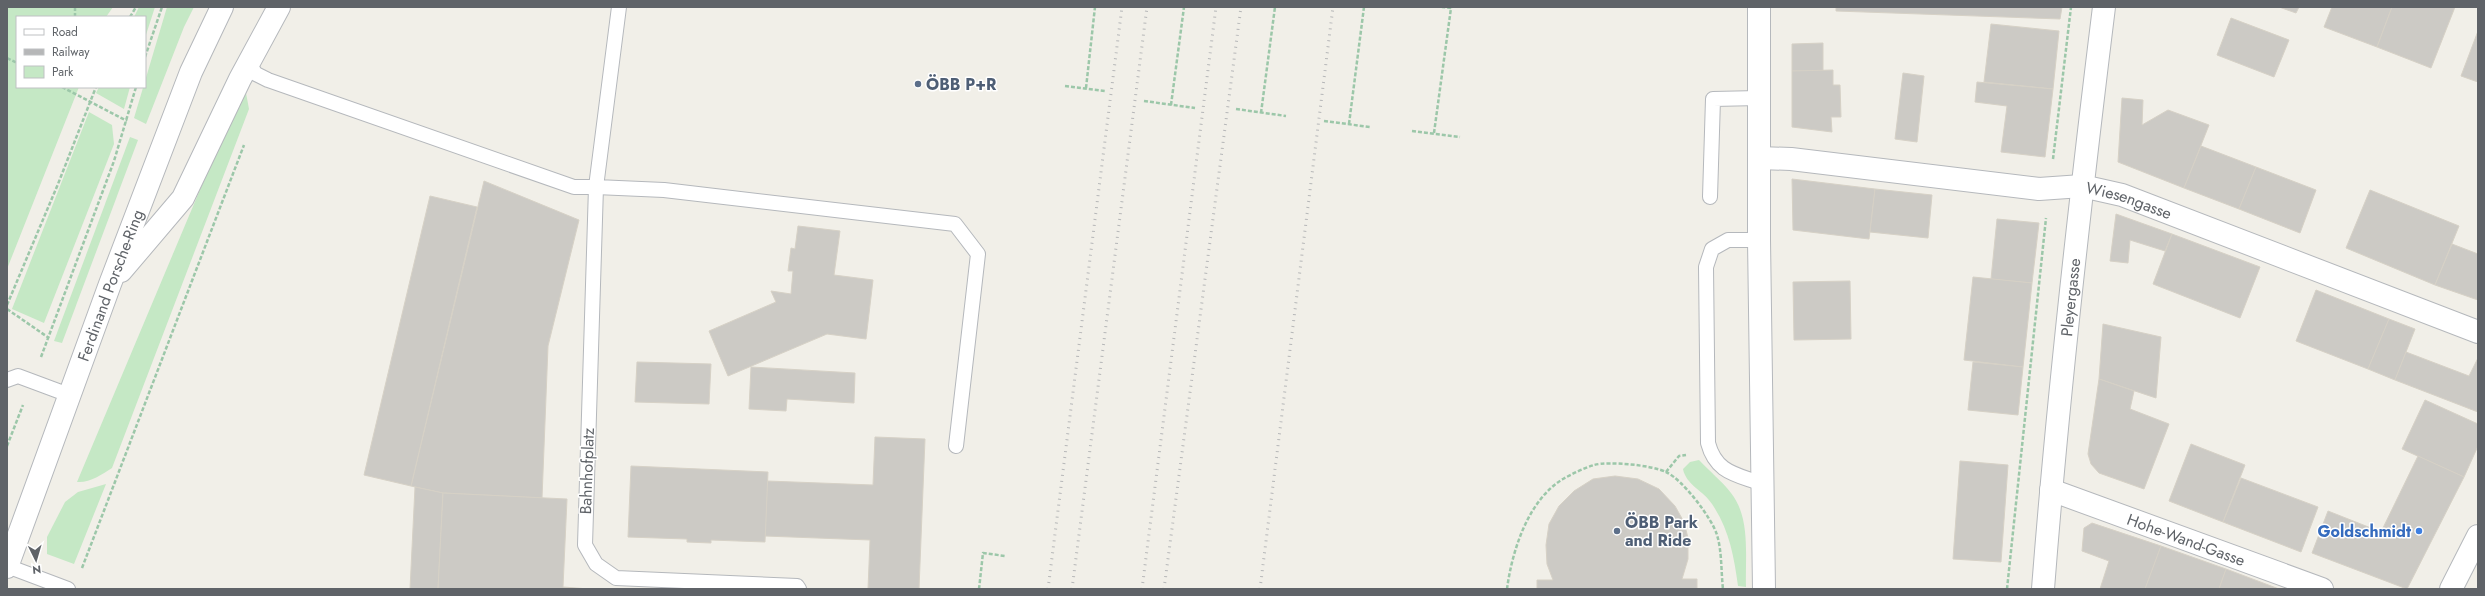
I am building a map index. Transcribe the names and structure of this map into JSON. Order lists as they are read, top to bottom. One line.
{"streets":{"street":["Wiesengasse","Ferdinand Porsche-Ring","Pleyergasse","Hohe-Wand-Gasse"],"lane":["Bahnhofplatz"]},"crossings":[["Wiesengasse","Pleyergasse"],["Pleyergasse","Hohe-Wand-Gasse"]],"places":["ÖBB P+R","ÖBB Park and Ride","Goldschmidt"],"legend":["Road","Railway","Park"],"north":"bottom"}
